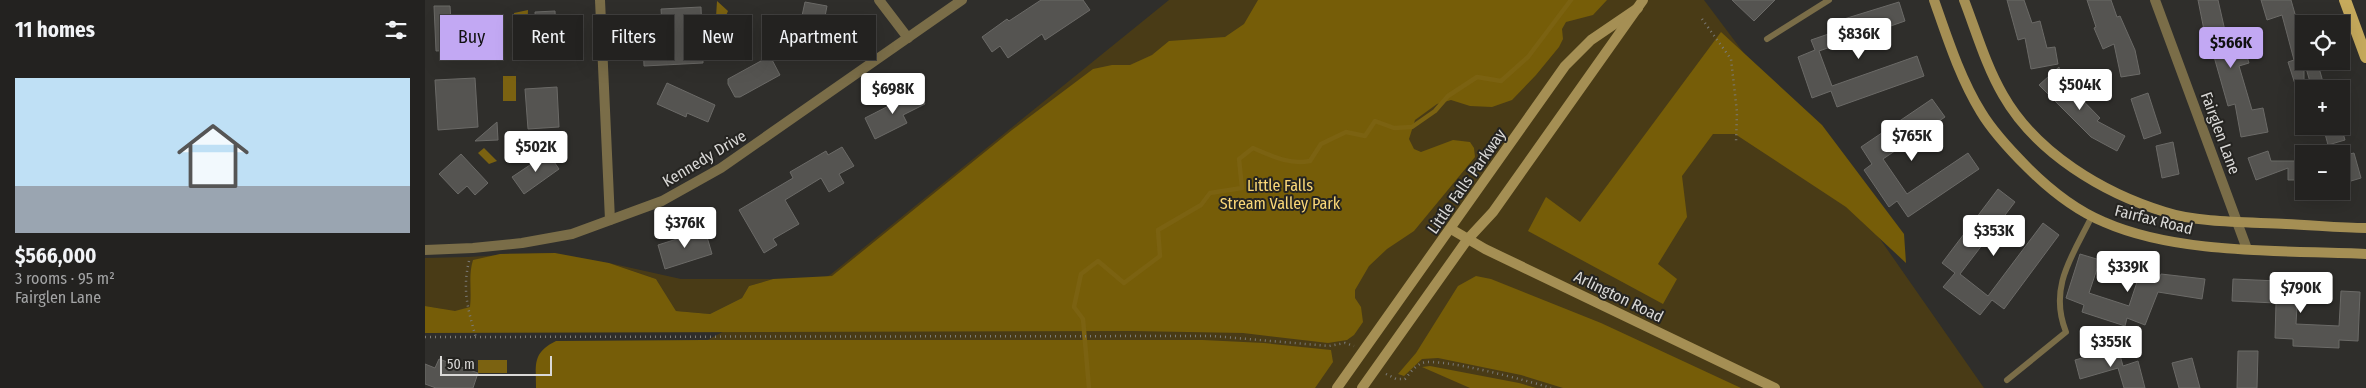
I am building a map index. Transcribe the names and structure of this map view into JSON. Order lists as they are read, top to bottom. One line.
{"streets":{"street":["Fairglen Lane","Kennedy Drive","Little Falls Parkway","Fairfax Road","Arlington Road"]},"crossings":[["Fairglen Lane","Fairfax Road"],["Little Falls Parkway","Arlington Road"]],"parks":["Little Falls Stream Valley Park"],"scale_bar":"50 m","page":{"heading":"11 homes","map_buttons":["+","−"],"chip":["Buy","Rent","Filters","New","Apartment"],"price":["$836K","$566K","$504K","$698K","$765K","$502K","$376K","$353K","$339K","$790K","$355K"],"list":[{"name":"$566,000","note":"3 rooms · 95 m² · Fairglen Lane"}],"scale":"50 m"}}
